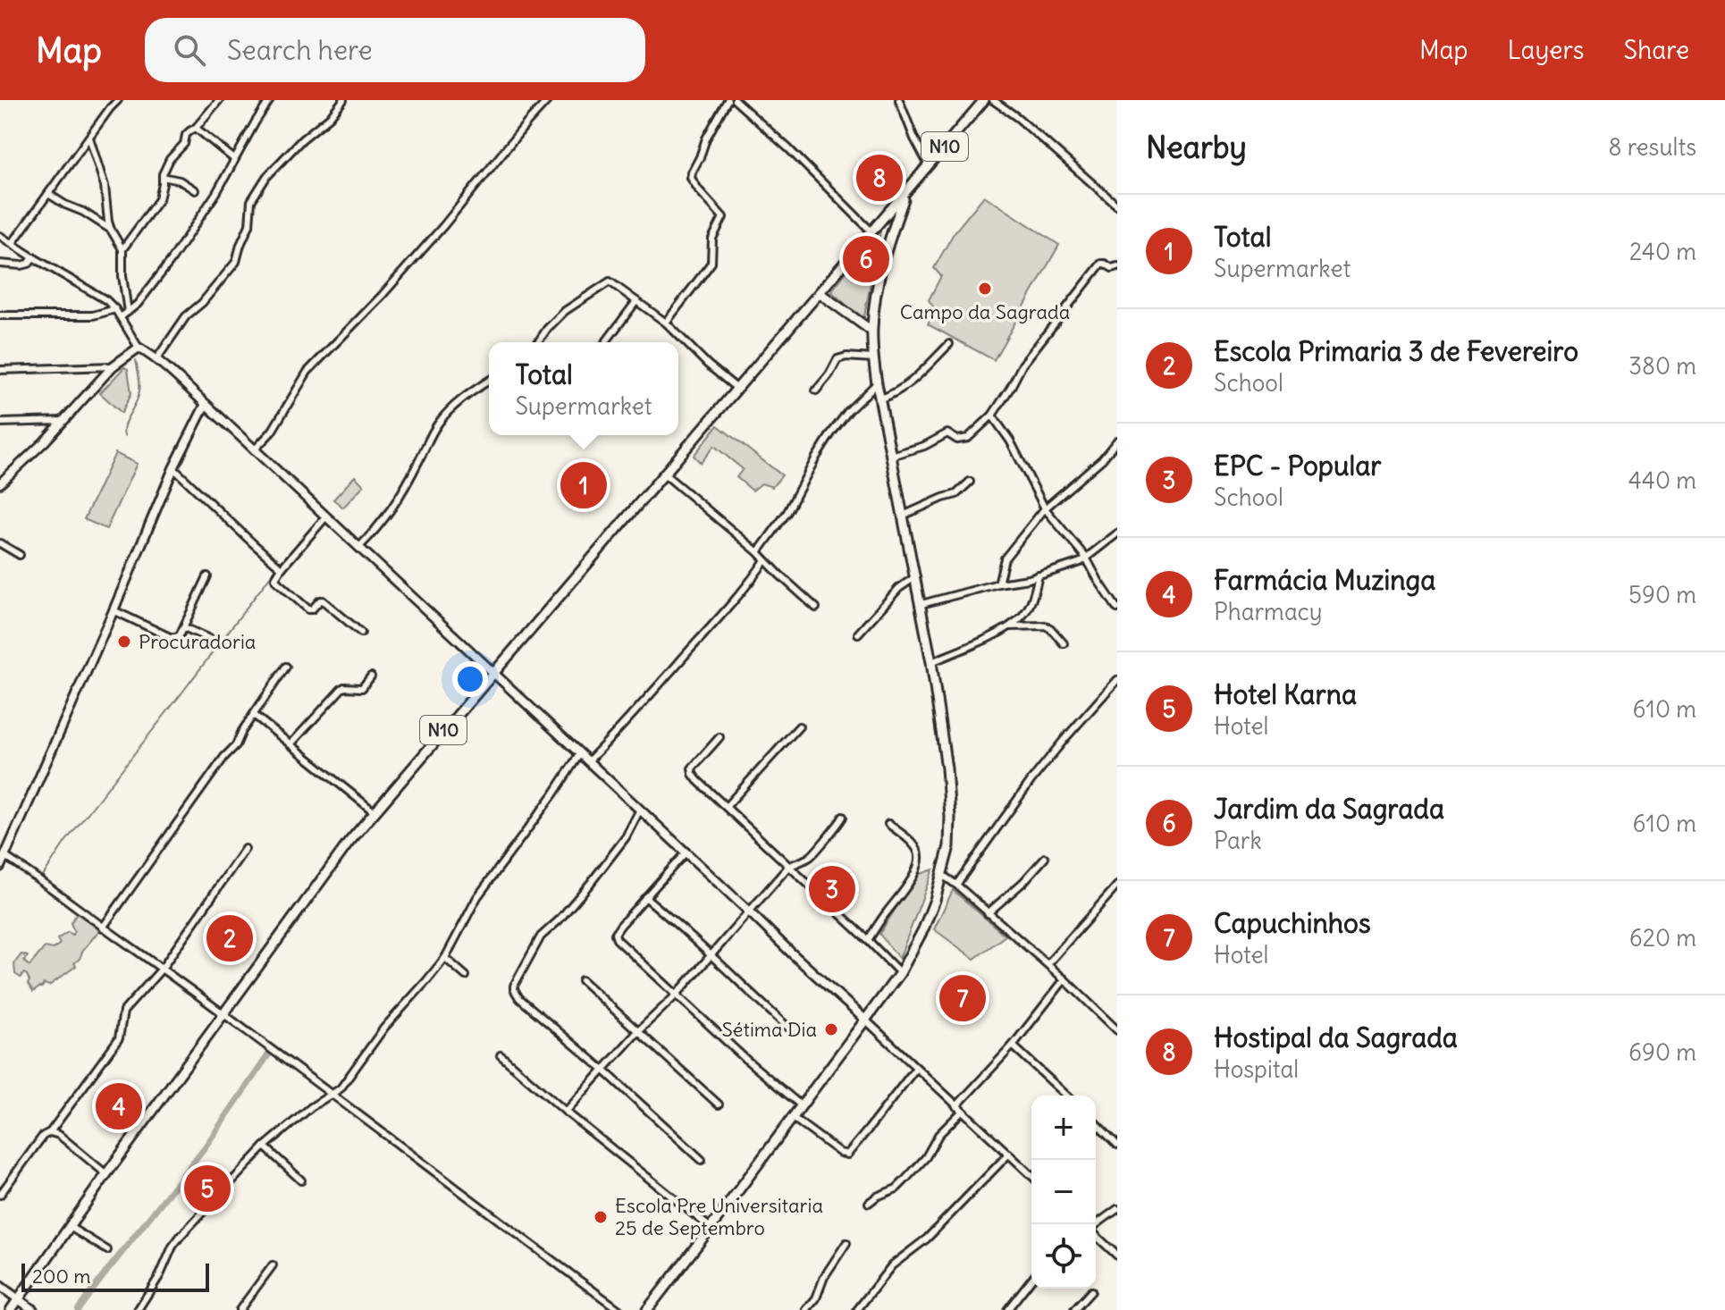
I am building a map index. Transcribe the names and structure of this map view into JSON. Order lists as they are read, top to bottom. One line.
{"streets":{"main road":["N10"]},"places":["Campo da Sagrada","Procuradoria","Sétima Dia","Escola Pre Universitaria 25 de Septembro"],"scale_bar":"200 m","page":{"header":"Map","search":"Search here","nav":["Map","Layers","Share"],"heading":["Nearby","8 results"],"pins":["8","6","1","3","2","7","4","5"],"list":[{"mark":"1","name":"Total","note":"Supermarket","value":"240 m"},{"mark":"2","name":"Escola Primaria 3 de Fevereiro","note":"School","value":"380 m"},{"mark":"3","name":"EPC - Popular","note":"School","value":"440 m"},{"mark":"4","name":"Farmácia Muzinga","note":"Pharmacy","value":"590 m"},{"mark":"5","name":"Hotel Karna","note":"Hotel","value":"610 m"},{"mark":"6","name":"Jardim da Sagrada","note":"Park","value":"610 m"},{"mark":"7","name":"Capuchinhos","note":"Hotel","value":"620 m"},{"mark":"8","name":"Hostipal da Sagrada","note":"Hospital","value":"690 m"}],"popup":["Total","Supermarket"],"map_buttons":["+","−"],"scale":"200 m"}}
